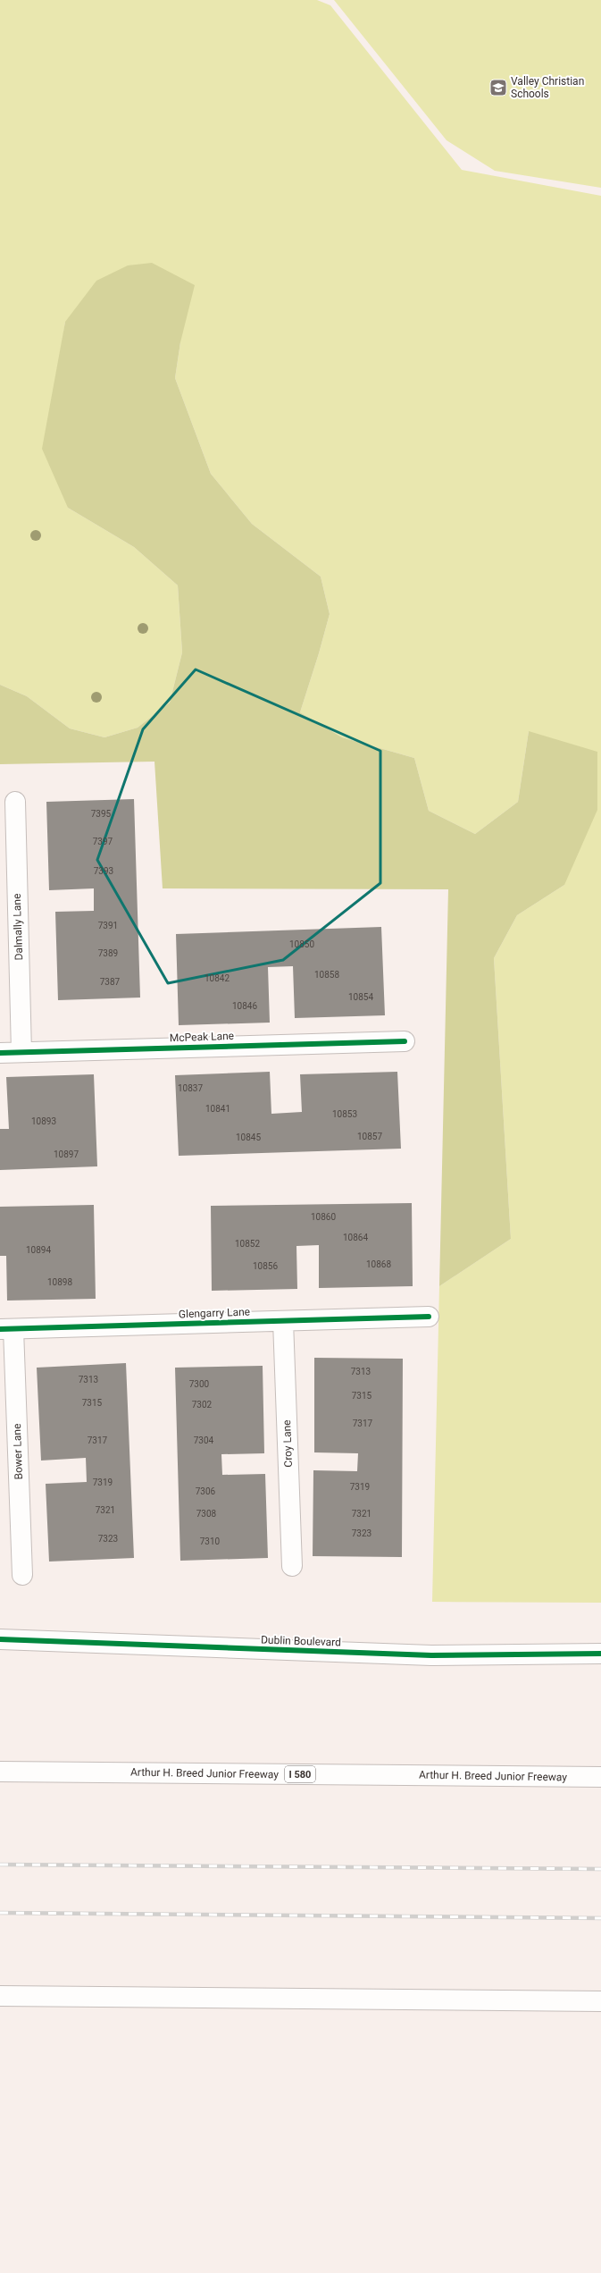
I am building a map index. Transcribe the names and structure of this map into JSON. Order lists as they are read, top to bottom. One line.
{"streets":{"main road":["Dalmally Lane","McPeak Lane","Glengarry Lane","Croy Lane","Bower Lane","Dublin Boulevard","Arthur H. Breed Junior Freeway","I 580"]},"crossings":[["Dalmally Lane","McPeak Lane"],["Glengarry Lane","Croy Lane"],["Glengarry Lane","Bower Lane"]],"places":{"school or university":["Valley Christian Schools"]},"house_numbers":["7395","7397","7393","7391","10850","7389","10858","10842","7387","10854","10846","10837","10841","10853","10893","10857","10845","10897","10860","10864","10852","10894","10868","10856","10898","7313","7313","7300","7315","7315","7302","7317","7317","7304","7319","7319","7306","7321","7308","7321","7323","7323","7310"]}
